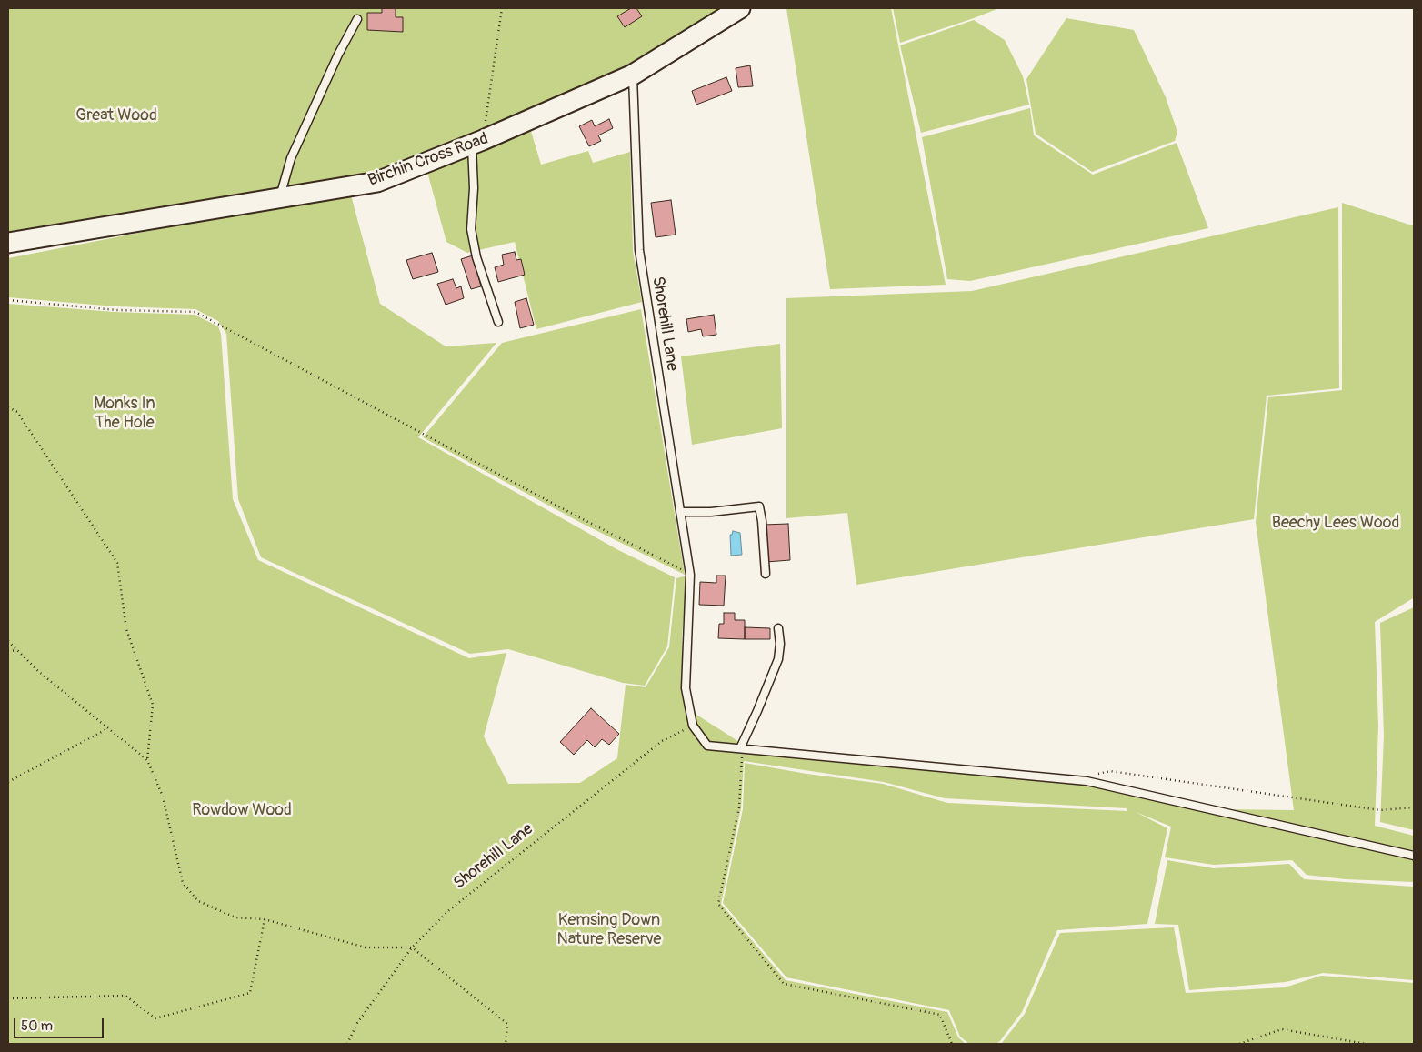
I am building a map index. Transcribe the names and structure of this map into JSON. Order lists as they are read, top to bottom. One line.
{"streets":{"street":["Birchin Cross Road"],"lane":["Shorehill Lane"]},"crossings":[["Birchin Cross Road","Shorehill Lane"]],"parks":["Great Wood","Monks In The Hole","Beechy Lees Wood","Rowdow Wood","Kemsing Down Nature Reserve"],"scale_bar":"50 m"}
